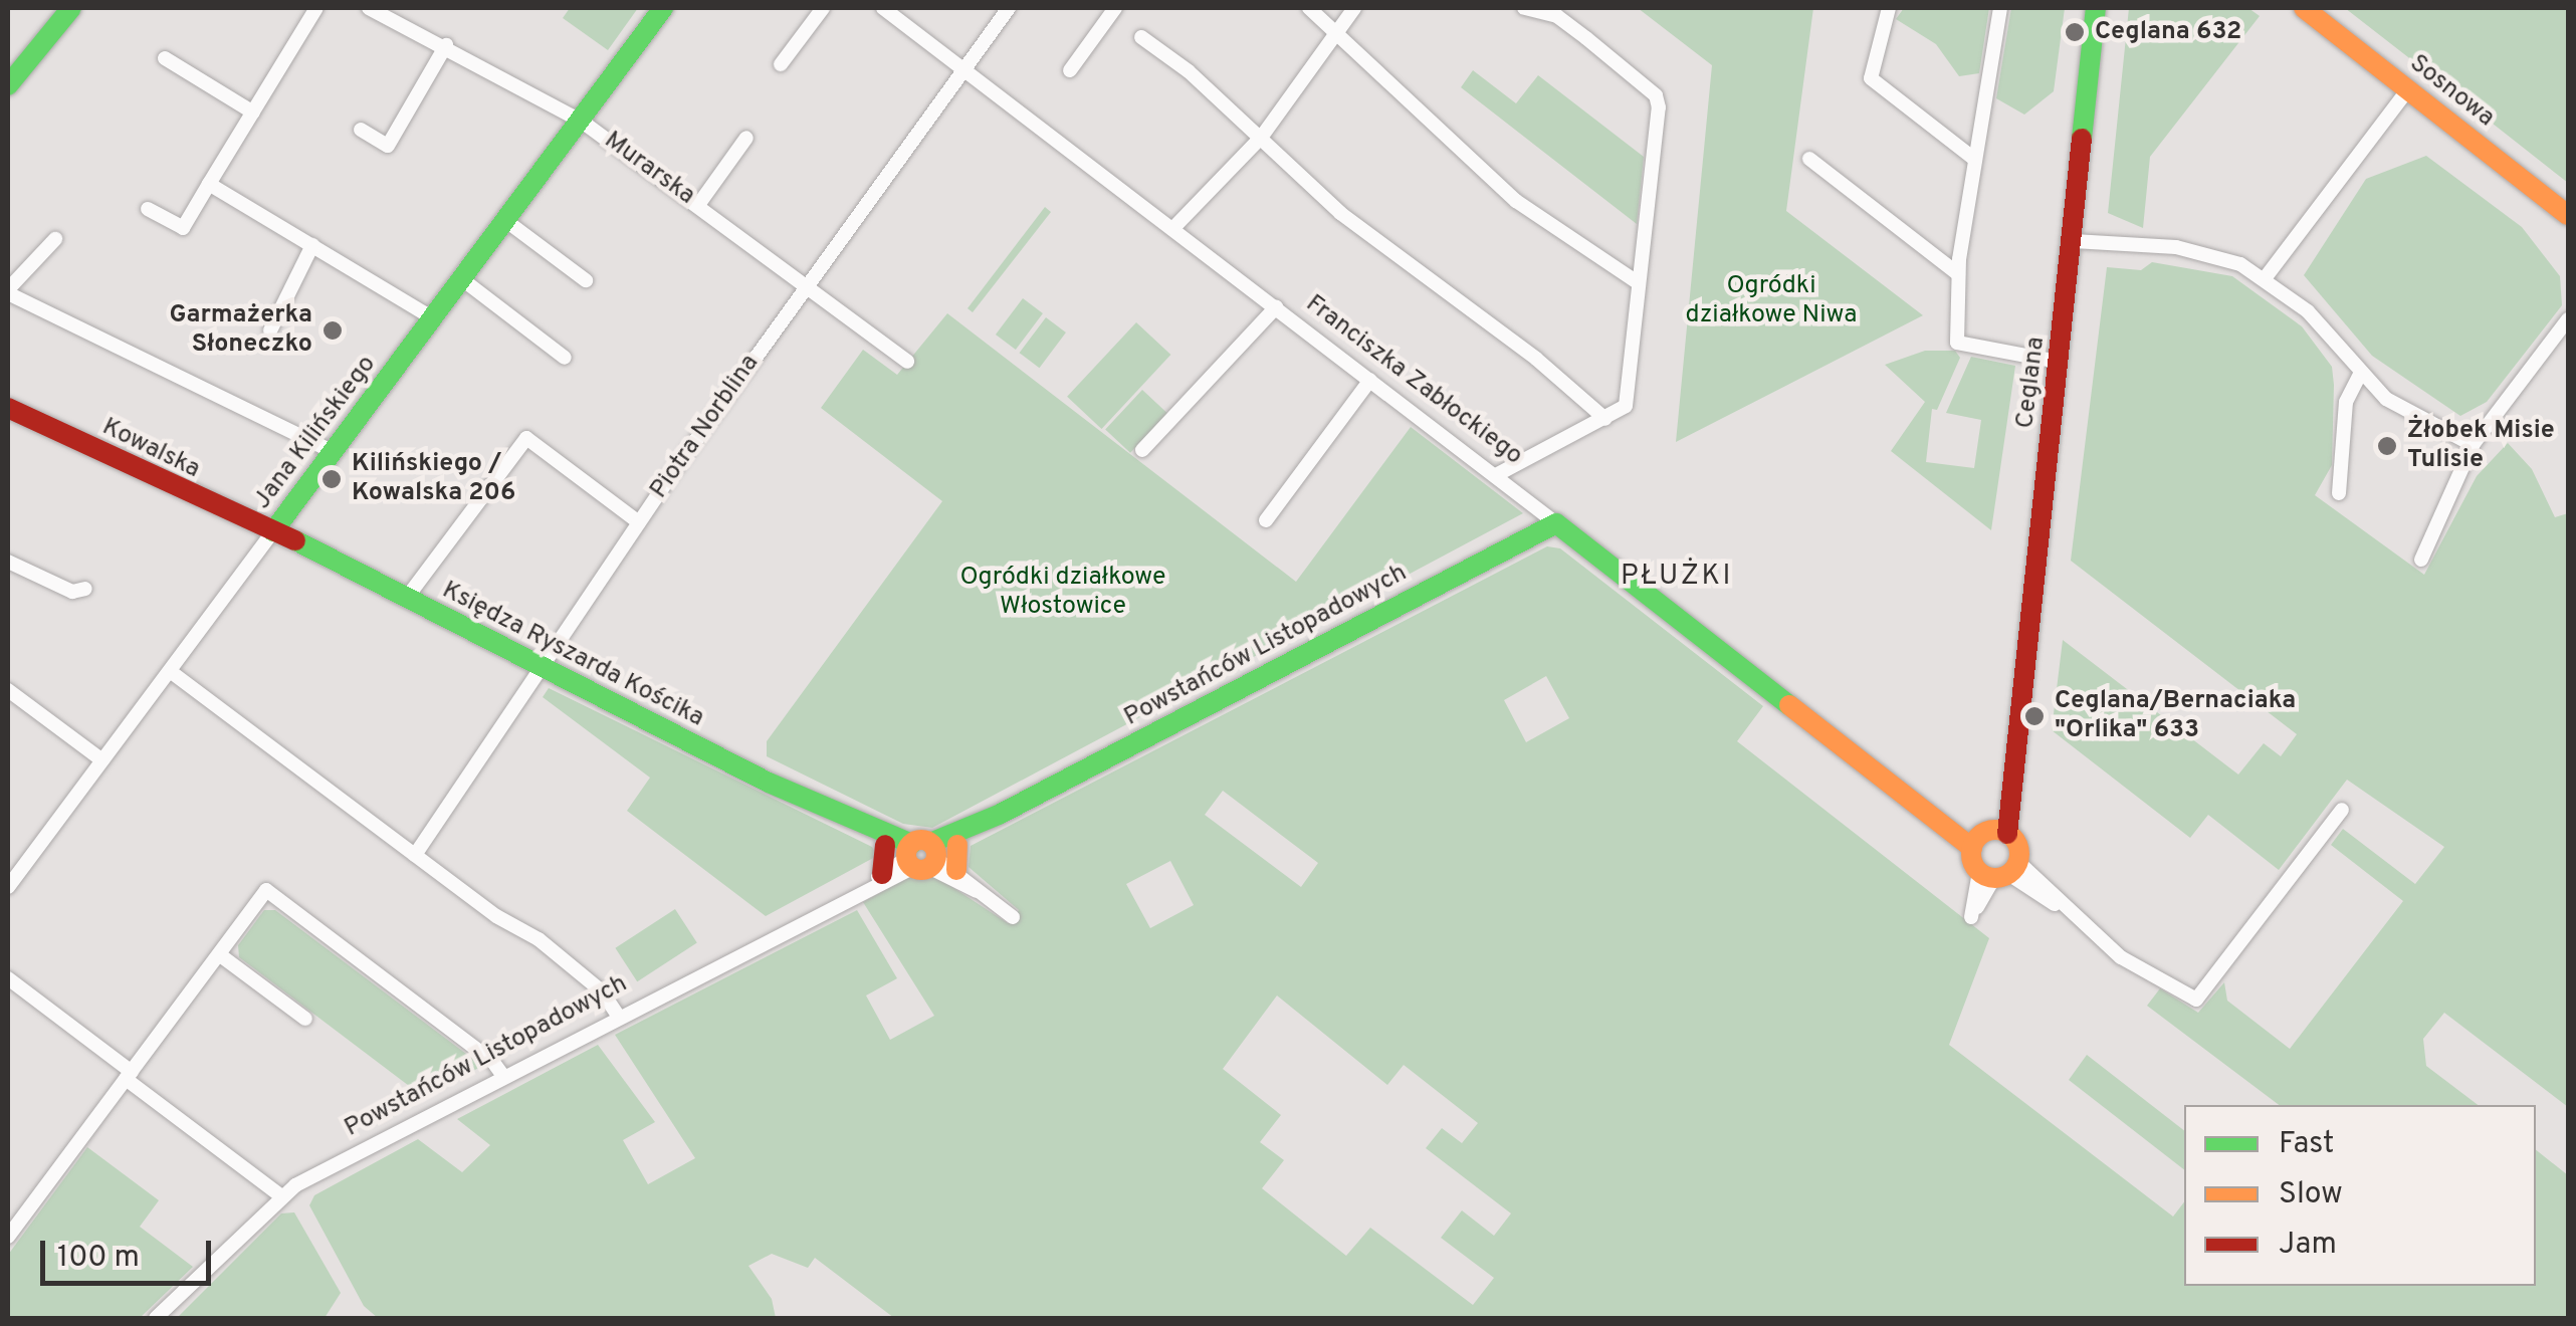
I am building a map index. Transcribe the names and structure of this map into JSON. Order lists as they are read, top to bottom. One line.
{"streets":{"street":["Sosnowa","Murarska","Franciszka Zabłockiego","Ceglana","Piotra Norblina","Jana Kilińskiego","Kowalska","Powstańców Listopadowych","Księdza Ryszarda Kościka"]},"crossings":[["Murarska","Piotra Norblina"],["Murarska","Jana Kilińskiego"],["Franciszka Zabłockiego","Ceglana"],["Franciszka Zabłockiego","Piotra Norblina"],["Franciszka Zabłockiego","Powstańców Listopadowych"],["Piotra Norblina","Księdza Ryszarda Kościka"],["Jana Kilińskiego","Kowalska"],["Jana Kilińskiego","Księdza Ryszarda Kościka"],["Kowalska","Księdza Ryszarda Kościka"],["Powstańców Listopadowych","Księdza Ryszarda Kościka"]],"districts":["PŁUŻKI"],"parks":["Ogródki działkowe Niwa","Ogródki działkowe Włostowice"],"places":["Ceglana 632","Garmażerka Słoneczko","Żłobek Misie Tulisie","Kilińskiego / Kowalska 206","Ceglana/Bernaciaka \"Orlika\" 633"],"legend":["Fast","Slow","Jam"],"scale_bar":"100 m"}
